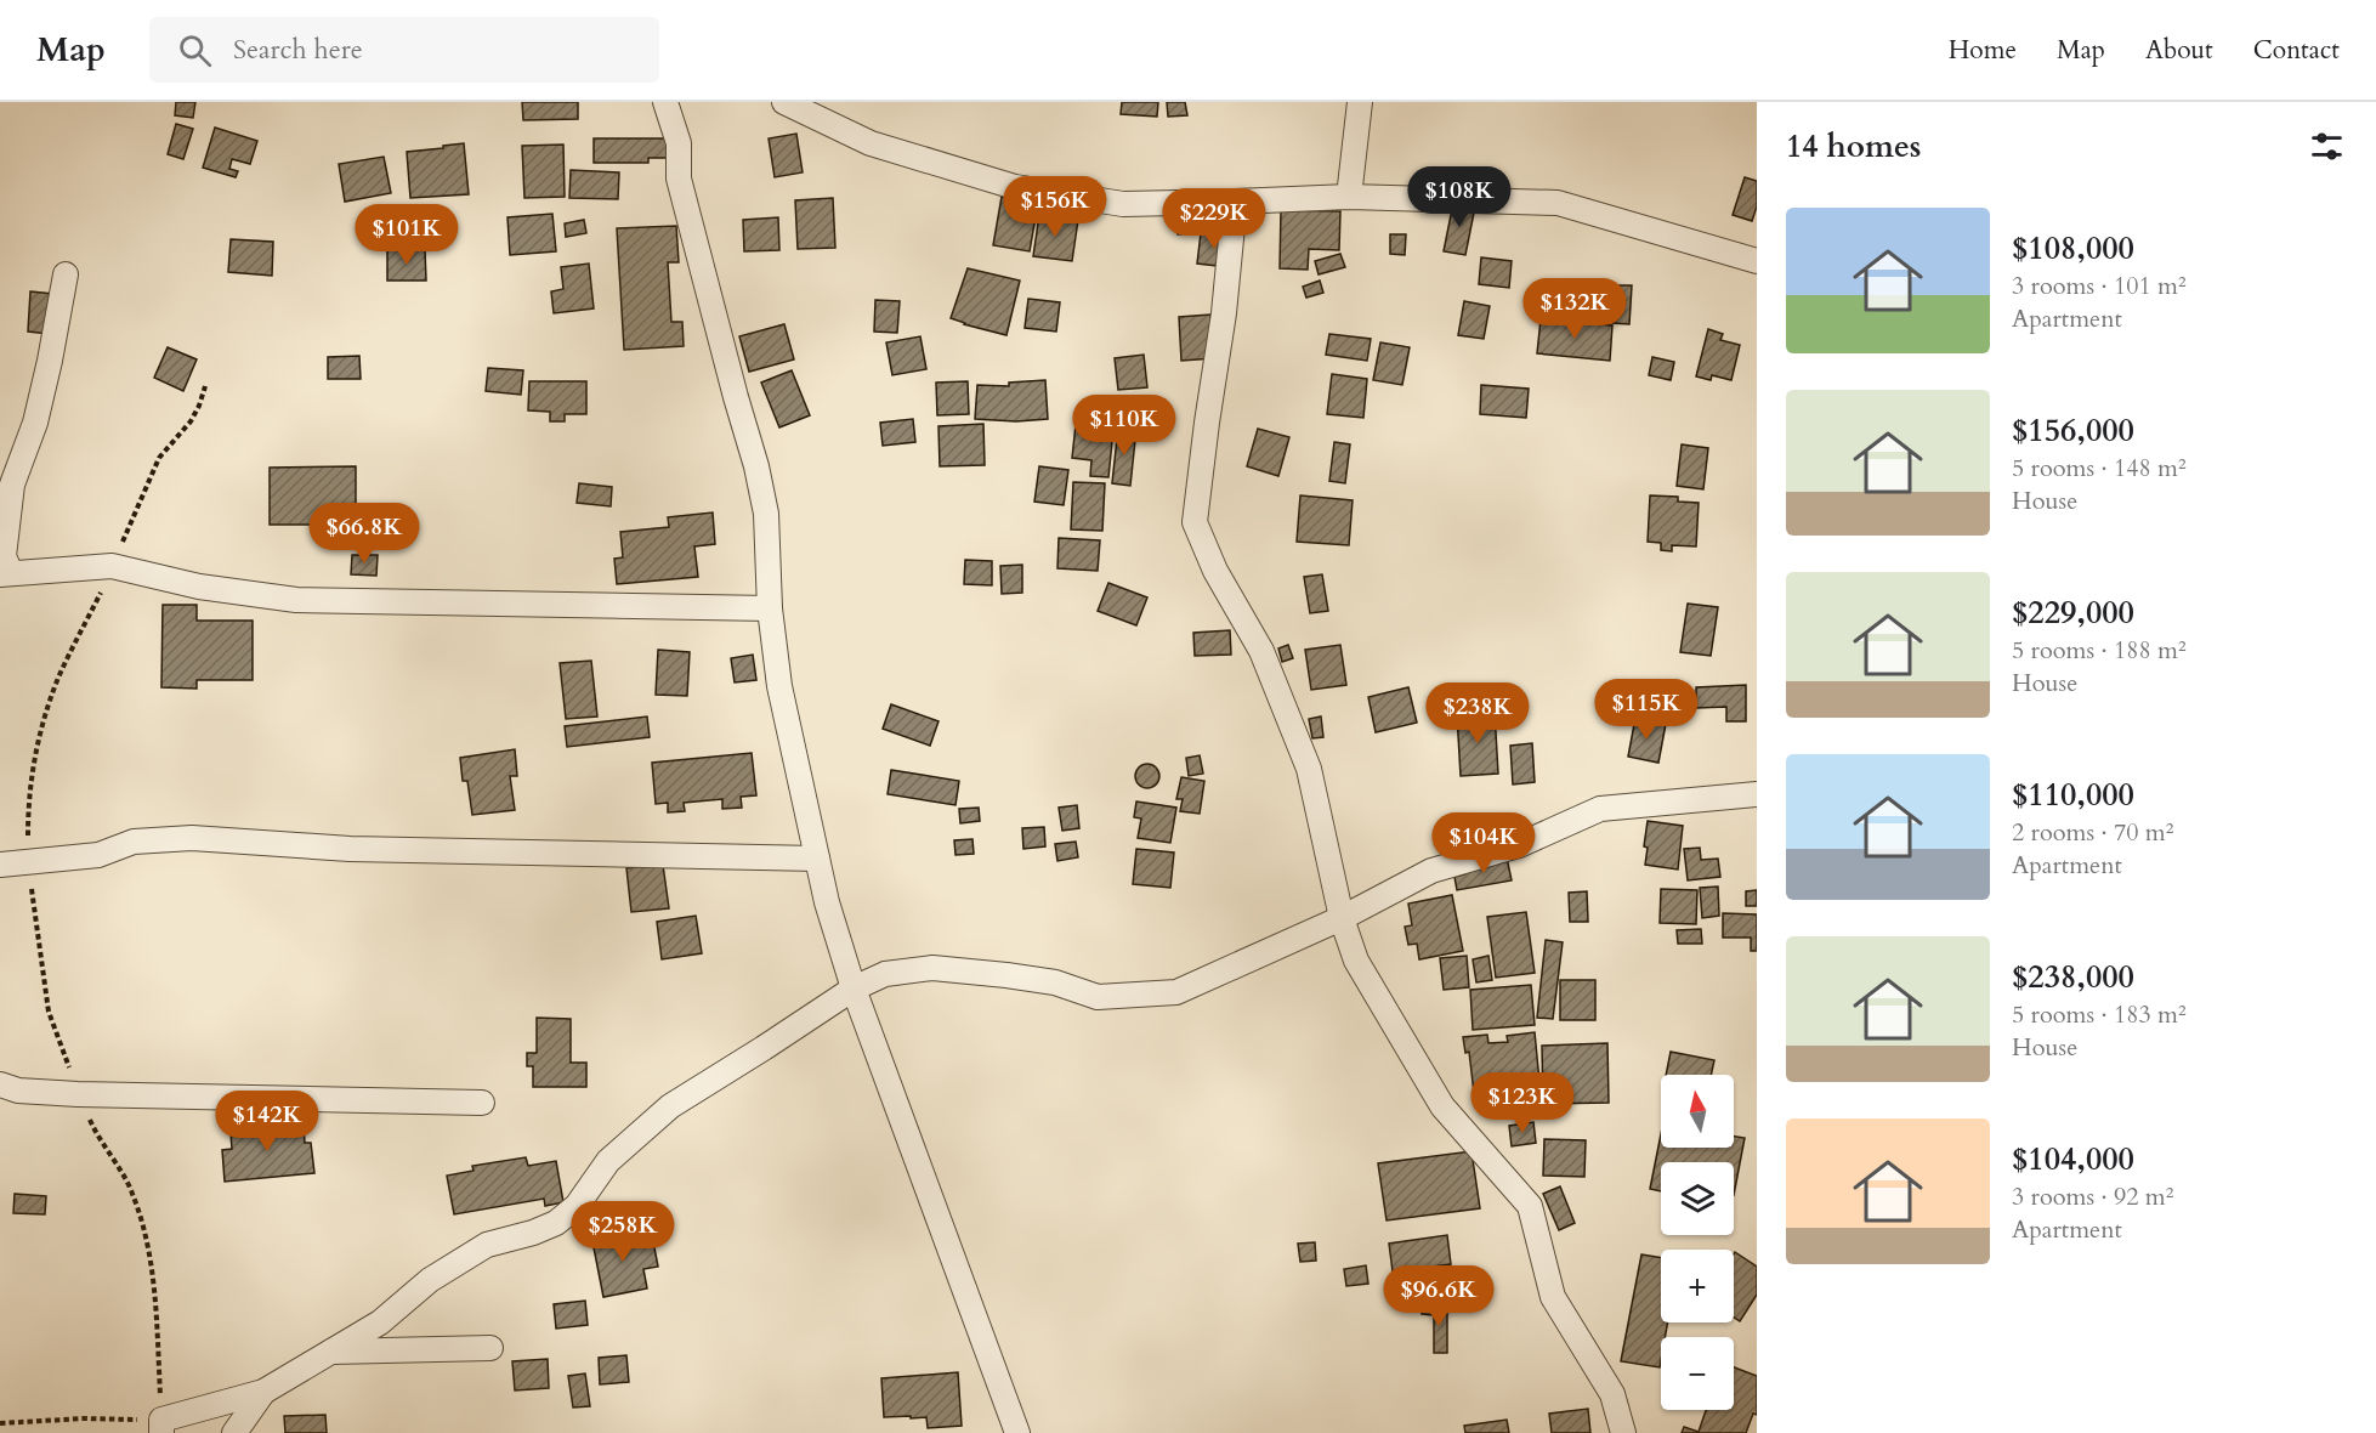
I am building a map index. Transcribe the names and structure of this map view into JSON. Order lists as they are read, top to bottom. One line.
{"north":"top","page":{"header":"Map","search":"Search here","nav":["Home","Map","About","Contact"],"heading":"14 homes","price":["$108K","$156K","$229K","$101K","$132K","$110K","$66.8K","$115K","$238K","$104K","$123K","$142K","$258K","$96.6K"],"list":[{"name":"$108,000","note":"3 rooms · 101 m² · Apartment"},{"name":"$156,000","note":"5 rooms · 148 m² · House"},{"name":"$229,000","note":"5 rooms · 188 m² · House"},{"name":"$110,000","note":"2 rooms · 70 m² · Apartment"},{"name":"$238,000","note":"5 rooms · 183 m² · House"},{"name":"$104,000","note":"3 rooms · 92 m² · Apartment"}],"map_buttons":["+","−"]}}
